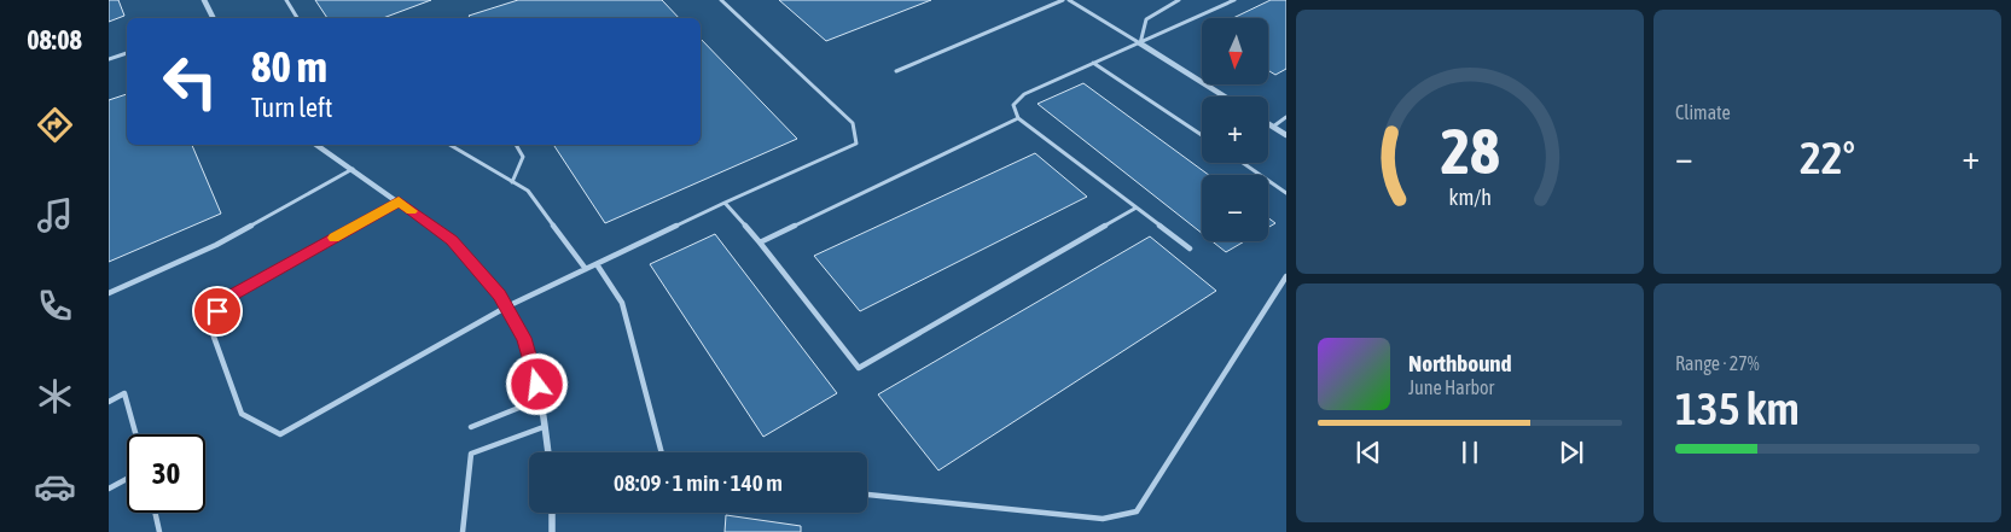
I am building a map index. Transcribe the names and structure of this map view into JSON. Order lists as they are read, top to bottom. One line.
{"north":"bottom","page":{"tabs":"08:08","tile":["Climate",["Range · 27%","135 km"]],"map_buttons":["+","−"],"turn":["80 m","Turn left"],"heat":["−","22°","+"],"song":["Northbound","June Harbor"],"limit":"30","trip":"08:09 · 1 min · 140 m","gauge":["28","km/h"]}}
